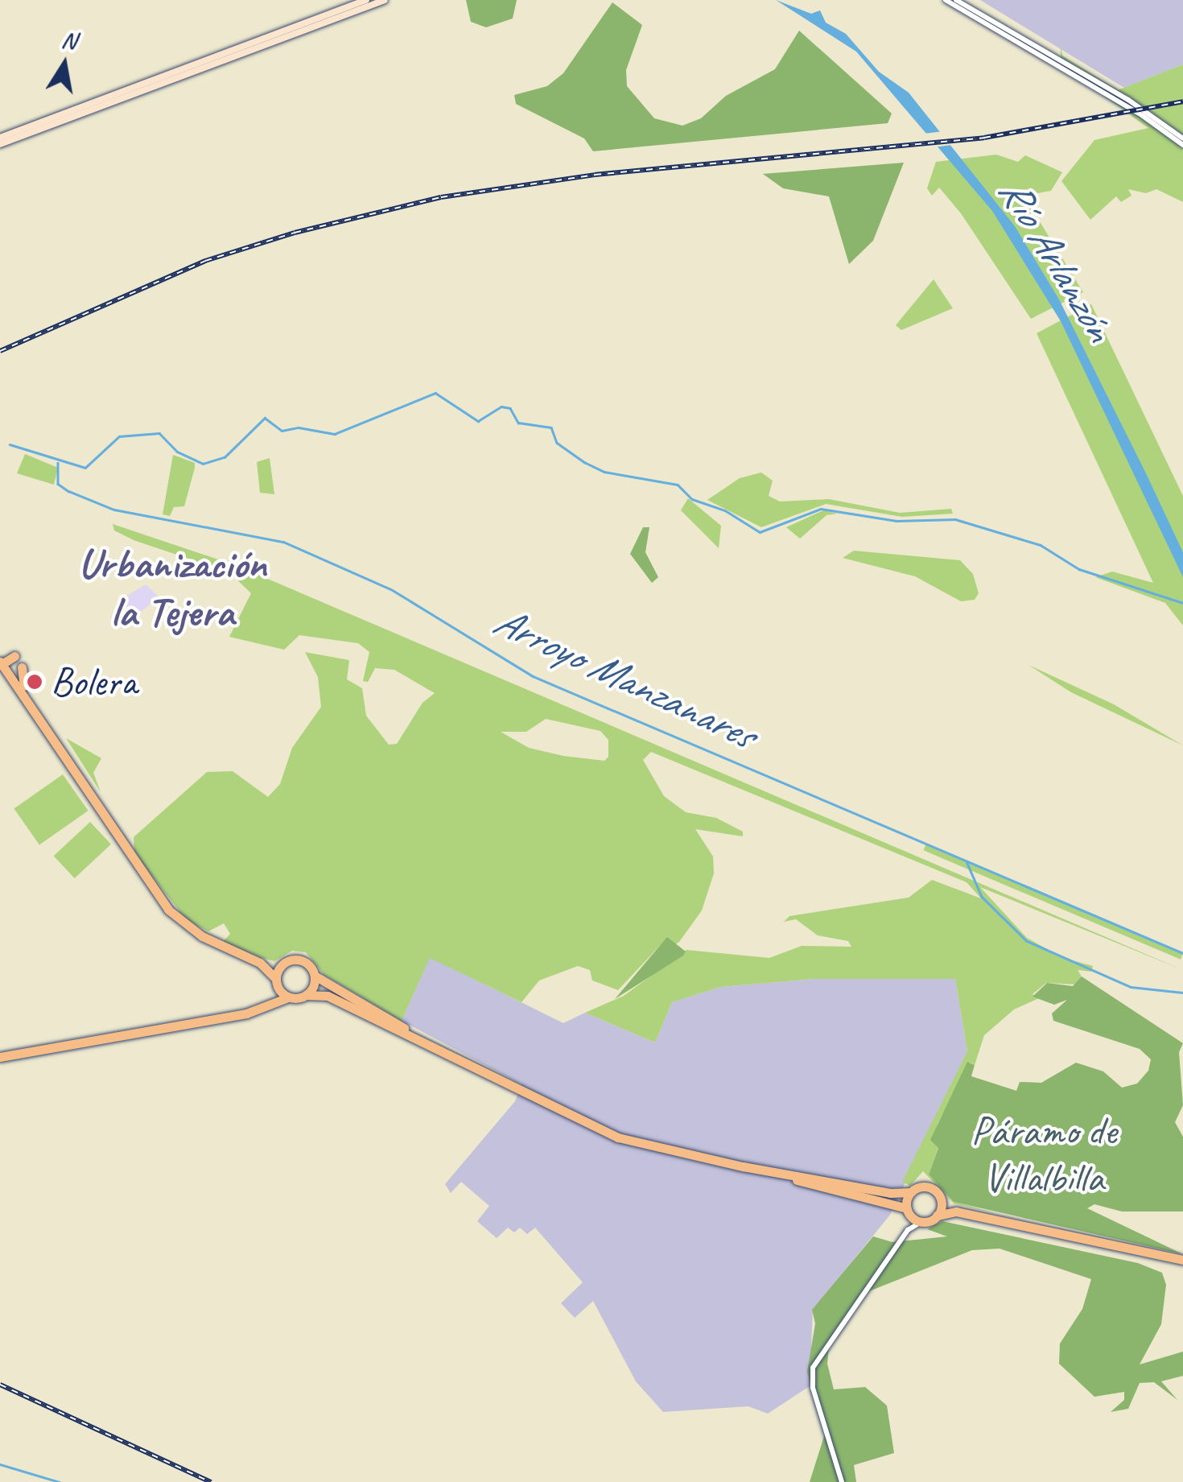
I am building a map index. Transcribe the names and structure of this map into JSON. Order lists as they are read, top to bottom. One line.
{"districts":["Urbanización la Tejera"],"water":["Río Arlanzón","Arroyo Manzanares"],"parks":["Páramo de Villalbilla"],"places":["Bolera"],"north":"top"}
